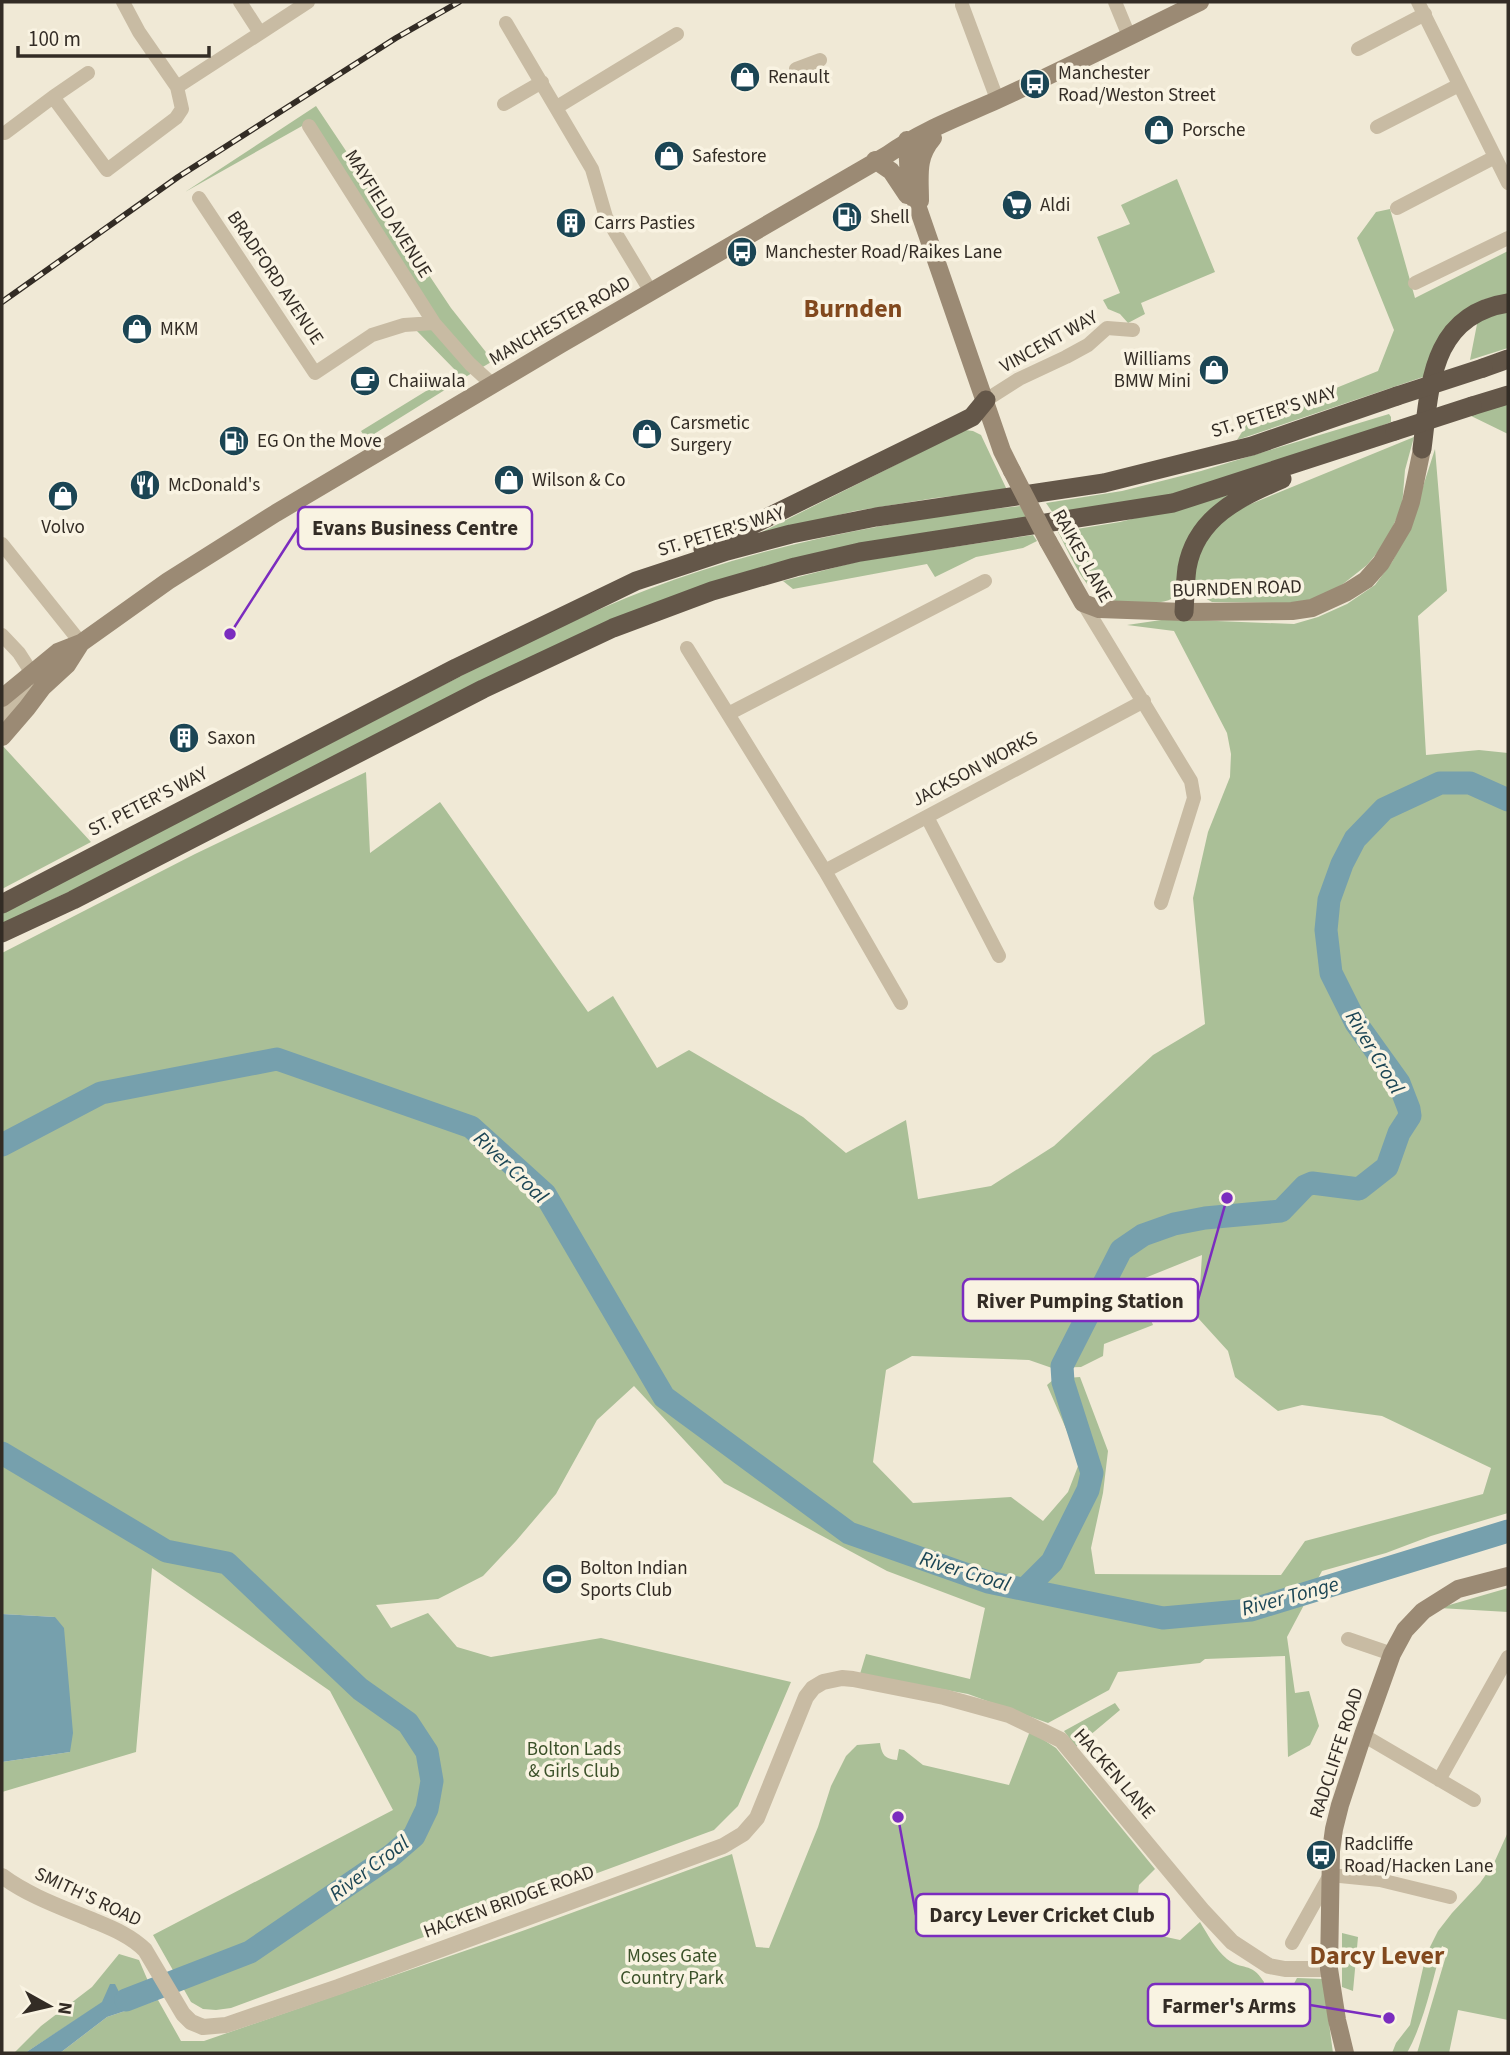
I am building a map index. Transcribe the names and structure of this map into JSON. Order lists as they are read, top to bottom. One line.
{"streets":{"highway":["ST. PETER'S WAY"],"main road":["MANCHESTER ROAD","RAIKES LANE","BURNDEN ROAD","RADCLIFFE ROAD"],"street":["MAYFIELD AVENUE","BRADFORD AVENUE","VINCENT WAY","JACKSON WORKS","HACKEN LANE","SMITH'S ROAD","HACKEN BRIDGE ROAD"]},"crossings":[["MAYFIELD AVENUE","BRADFORD AVENUE"],["MANCHESTER ROAD","RAIKES LANE"],["VINCENT WAY","RAIKES LANE"],["RAIKES LANE","BURNDEN ROAD"],["RAIKES LANE","JACKSON WORKS"],["RADCLIFFE ROAD","HACKEN LANE"],["HACKEN LANE","HACKEN BRIDGE ROAD"],["SMITH'S ROAD","HACKEN BRIDGE ROAD"]],"districts":["Burnden","Darcy Lever"],"water":["River Croal","River Tonge"],"parks":["Bolton Lads & Girls Club","Moses Gate Country Park"],"places":{"shop":["Renault","Porsche","Safestore","MKM","Williams BMW Mini","Carsmetic Surgery","Wilson & Co","Volvo"],"bus stop":["Manchester Road/Weston Street","Manchester Road/Raikes Lane","Radcliffe Road/Hacken Lane"],"supermarket":["Aldi"],"fuel station":["Shell","EG On the Move"],"building":["Carrs Pasties","Saxon"],"cafe":["Chaiiwala"],"restaurant":["McDonald's"],"other":["Evans Business Centre","River Pumping Station","Darcy Lever Cricket Club","Farmer's Arms"],"sports":["Bolton Indian Sports Club"]},"scale_bar":"100 m","north":"right"}
